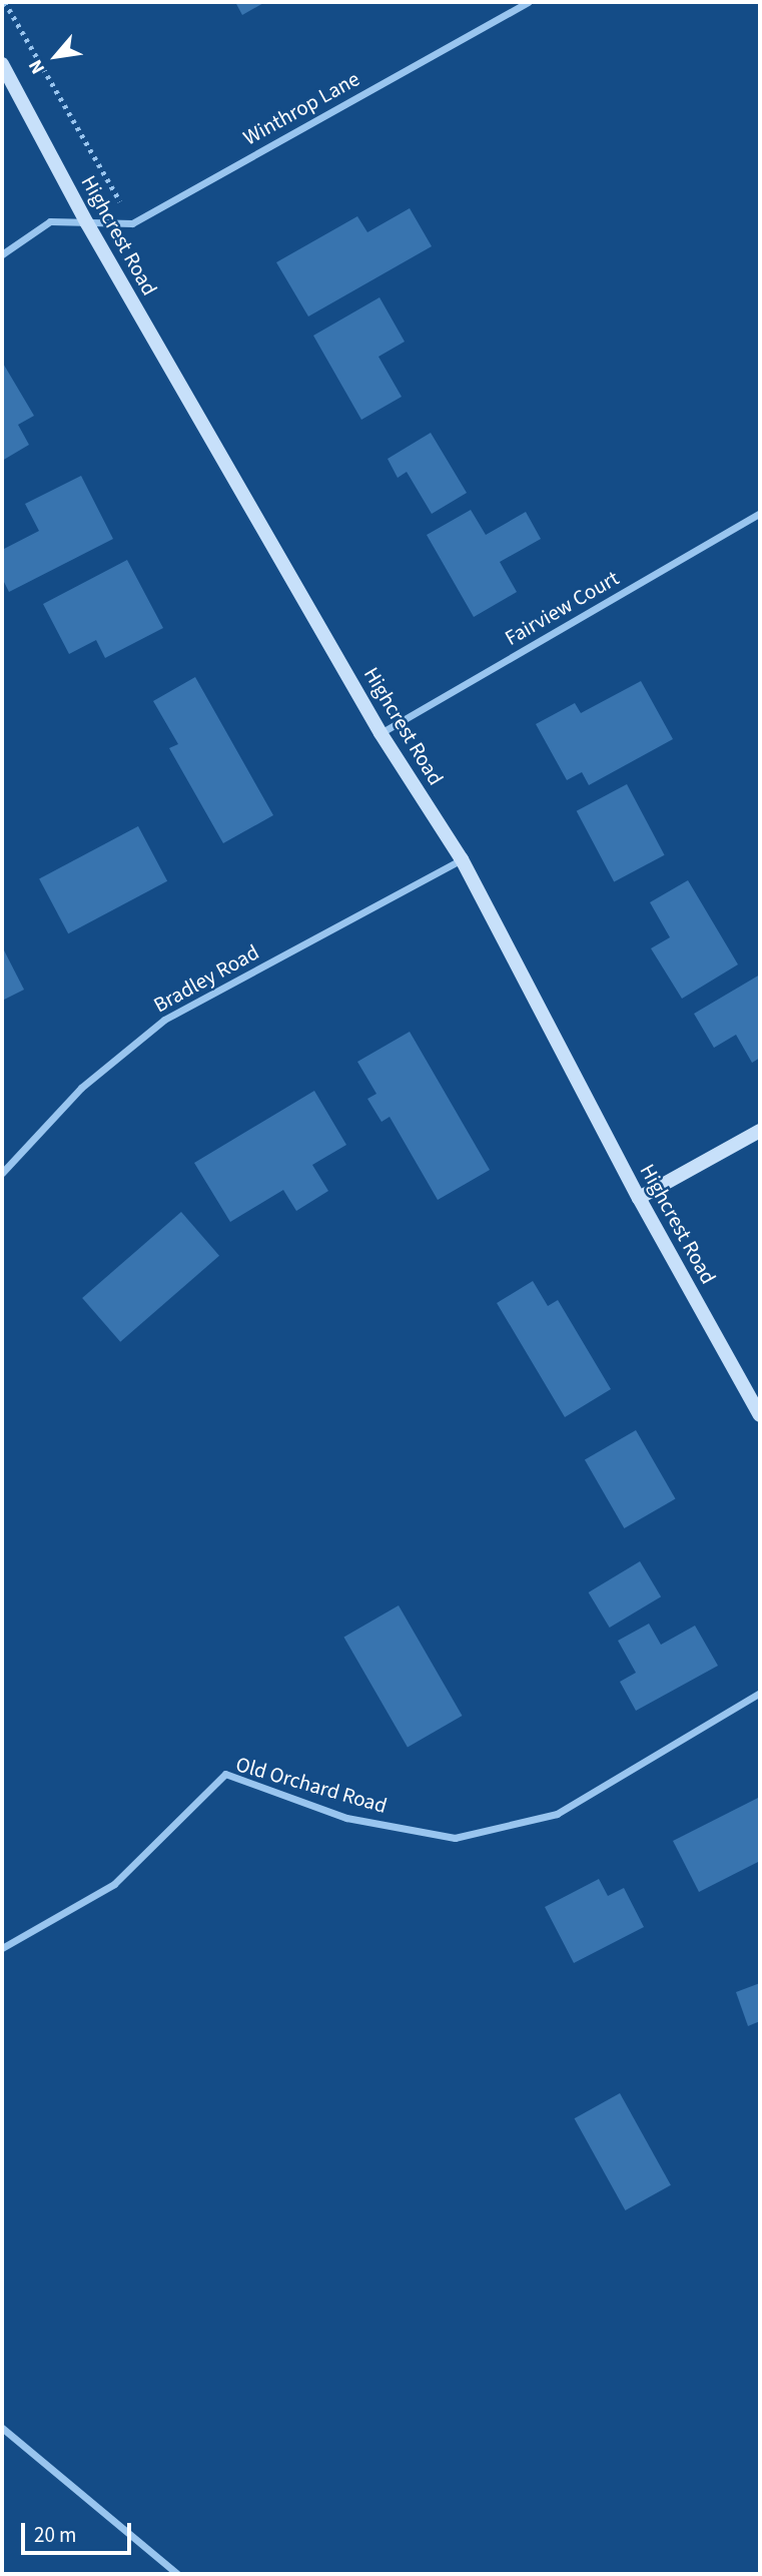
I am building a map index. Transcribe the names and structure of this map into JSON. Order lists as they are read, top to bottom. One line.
{"streets":{"street":["Winthrop Lane","Highcrest Road","Fairview Court","Bradley Road","Old Orchard Road"]},"crossings":[["Winthrop Lane","Highcrest Road"],["Highcrest Road","Fairview Court"],["Highcrest Road","Bradley Road"]],"scale_bar":"20 m","north":"bottom left"}
